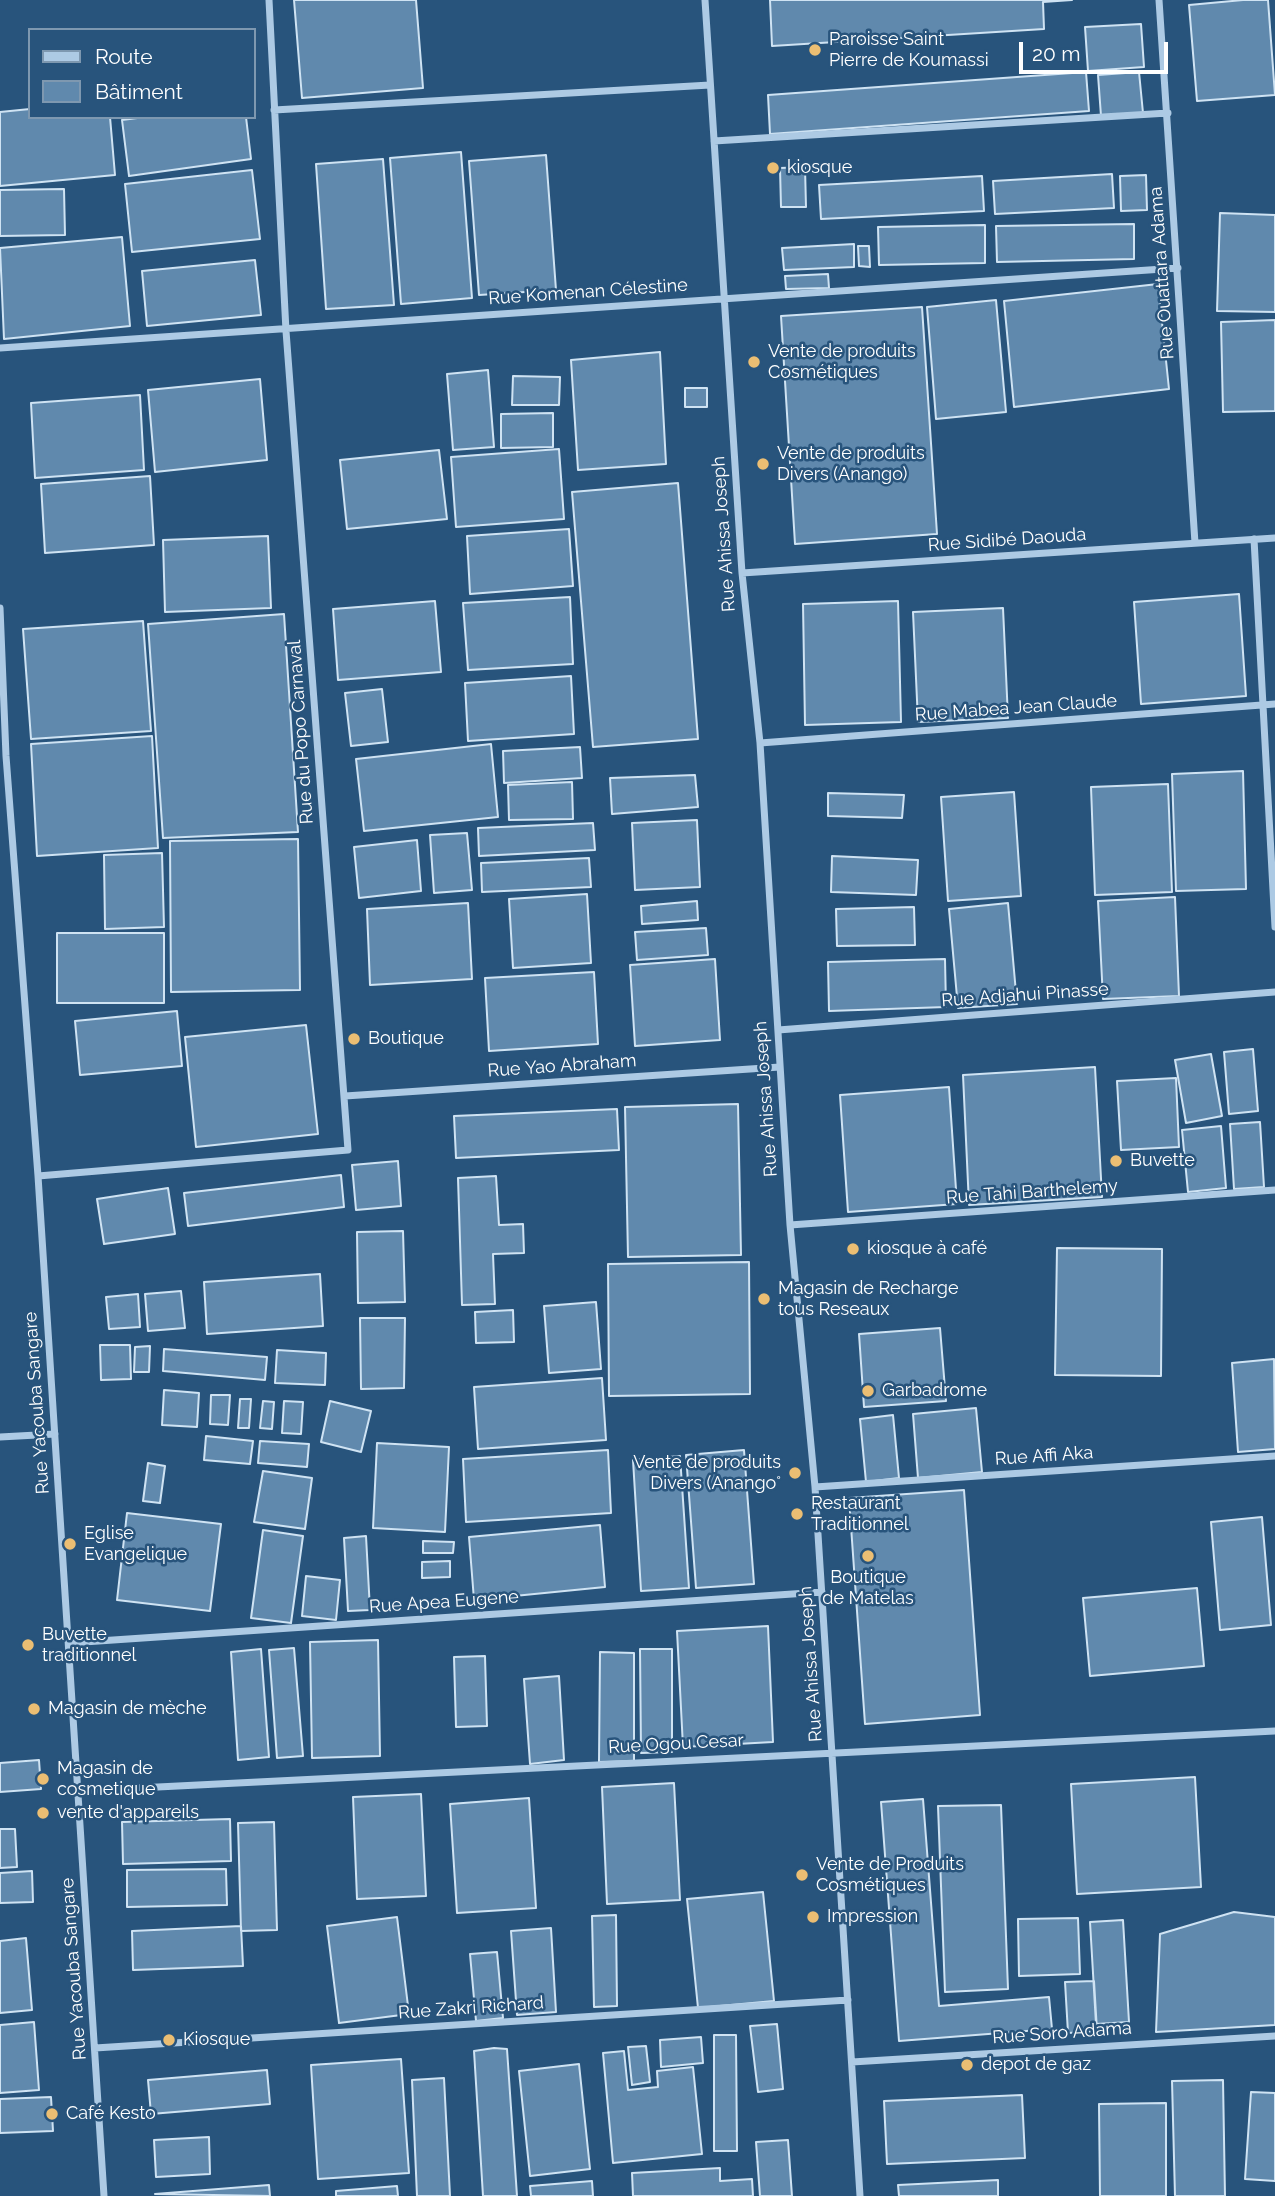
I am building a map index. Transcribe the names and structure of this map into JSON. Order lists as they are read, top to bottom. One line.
{"streets":{"street":["Rue Ouattara Adama","Rue Komenan Célestine","Rue Ahissa Joseph","Rue Sidibé Daouda","Rue Mabea Jean Claude","Rue du Popo Carnaval","Rue Adjahui Pinasse","Rue Yao Abraham","Rue Tahi Barthelemy","Rue Yacouba Sangare","Rue Affi Aka","Rue Apea Eugene","Rue Ogou Cesar","Rue Zakri Richard","Rue Soro Adama"]},"crossings":[["Rue Ouattara Adama","Rue Komenan Célestine"],["Rue Ouattara Adama","Rue Sidibé Daouda"],["Rue Komenan Célestine","Rue Ahissa Joseph"],["Rue Komenan Célestine","Rue du Popo Carnaval"],["Rue Ahissa Joseph","Rue Sidibé Daouda"],["Rue Ahissa Joseph","Rue Mabea Jean Claude"],["Rue Ahissa Joseph","Rue Adjahui Pinasse"],["Rue Ahissa Joseph","Rue Yao Abraham"],["Rue Ahissa Joseph","Rue Tahi Barthelemy"],["Rue Ahissa Joseph","Rue Affi Aka"],["Rue Ahissa Joseph","Rue Apea Eugene"],["Rue Ahissa Joseph","Rue Ogou Cesar"],["Rue Ahissa Joseph","Rue Zakri Richard"],["Rue Ahissa Joseph","Rue Soro Adama"],["Rue du Popo Carnaval","Rue Yao Abraham"],["Rue du Popo Carnaval","Rue Yacouba Sangare"],["Rue Yacouba Sangare","Rue Apea Eugene"],["Rue Yacouba Sangare","Rue Ogou Cesar"],["Rue Yacouba Sangare","Rue Zakri Richard"]],"places":["Paroisse Saint Pierre de Koumassi","kiosque","Vente de produits Cosmétiques","Vente de produits Divers (Anango)","Boutique","Buvette","kiosque à café","Magasin de Recharge tous Reseaux","Garbadrome","Vente de produits Divers (Anango°","Restaurant Traditionnel","Eglise Evangelique","Boutique de Matelas","Buvette traditionnel","Magasin de mèche","Magasin de cosmetique","vente d'appareils","Vente de Produits Cosmétiques","Impression","Kiosque","depot de gaz","Café Kesto"],"legend":["Route","Bâtiment"],"scale_bar":"20 m"}
